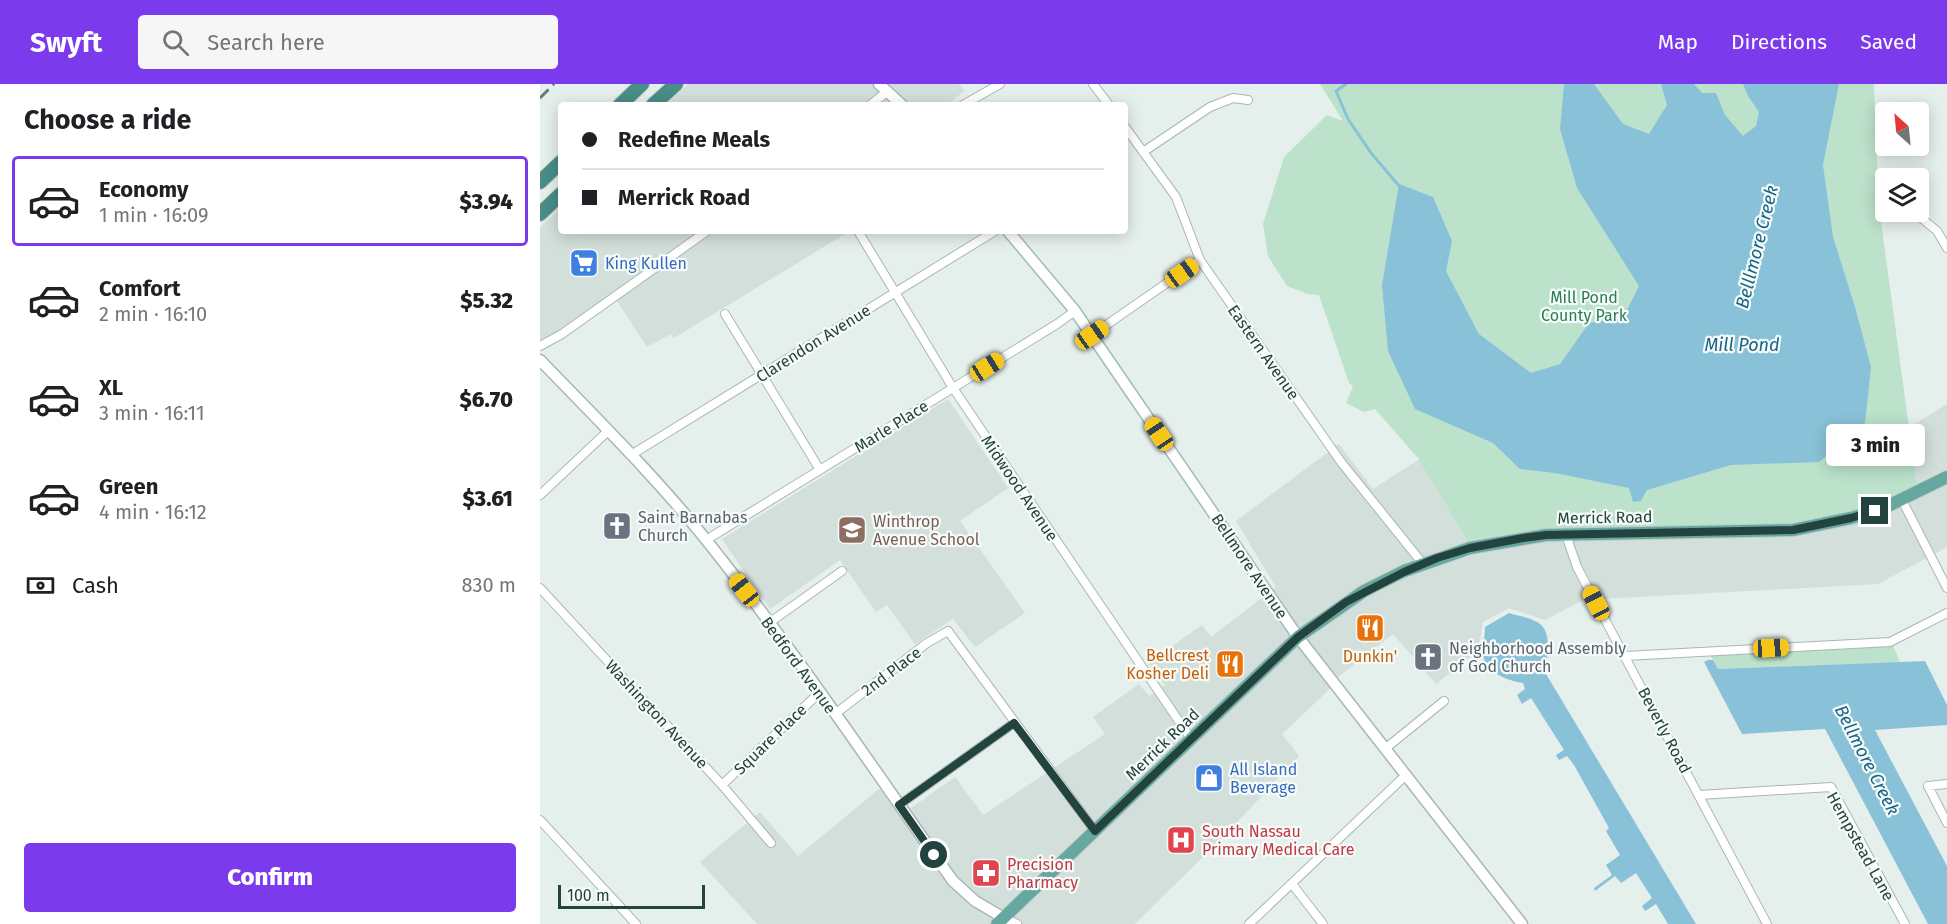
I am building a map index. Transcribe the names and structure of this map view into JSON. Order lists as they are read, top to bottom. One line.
{"streets":{"main road":["Merrick Road"],"street":["Clarendon Avenue","Eastern Avenue","Marle Place","Midwood Avenue","Bellmore Avenue","Bedford Avenue","2nd Place","Washington Avenue","Beverly Road","Square Place","Hempstead Lane"]},"crossings":[["Clarendon Avenue","Midwood Avenue"],["Clarendon Avenue","Bedford Avenue"],["Eastern Avenue","Merrick Road"],["Marle Place","Midwood Avenue"],["Marle Place","Bellmore Avenue"],["Marle Place","Bedford Avenue"],["Midwood Avenue","Merrick Road"],["Merrick Road","Bellmore Avenue"],["Merrick Road","Bedford Avenue"],["Merrick Road","Beverly Road"],["Bedford Avenue","2nd Place"],["Bedford Avenue","Square Place"],["Washington Avenue","Square Place"],["Beverly Road","Hempstead Lane"]],"water":["Belllmore Creek","Mill Pond","Bellmore Creek"],"parks":["Mill Pond County Park"],"places":{"supermarket":["King Kullen"],"church":["Saint Barnabas Church","Neighborhood Assembly of God Church"],"school or university":["Winthrop Avenue School"],"restaurant":["Dunkin'","Bellcrest Kosher Deli"],"shop":["All Island Beverage"],"hospital":["South Nassau Primary Medical Care"],"pharmacy":["Precision Pharmacy"]},"scale_bar":"100 m","north":"top left","page":{"header":"Swyft","search":"Search here","nav":["Map","Directions","Saved"],"heading":"Choose a ride","banner":["Redefine Meals","Merrick Road"],"list":[{"name":"Economy","note":"1 min · 16:09","value":"$3.94"},{"name":"Comfort","note":"2 min · 16:10","value":"$5.32"},{"name":"XL","note":"3 min · 16:11","value":"$6.70"},{"name":"Green","note":"4 min · 16:12","value":"$3.61"}],"bubble":"3 min","pay":["Cash","830 m"],"buttons":"Confirm","scale":"100 m"}}
